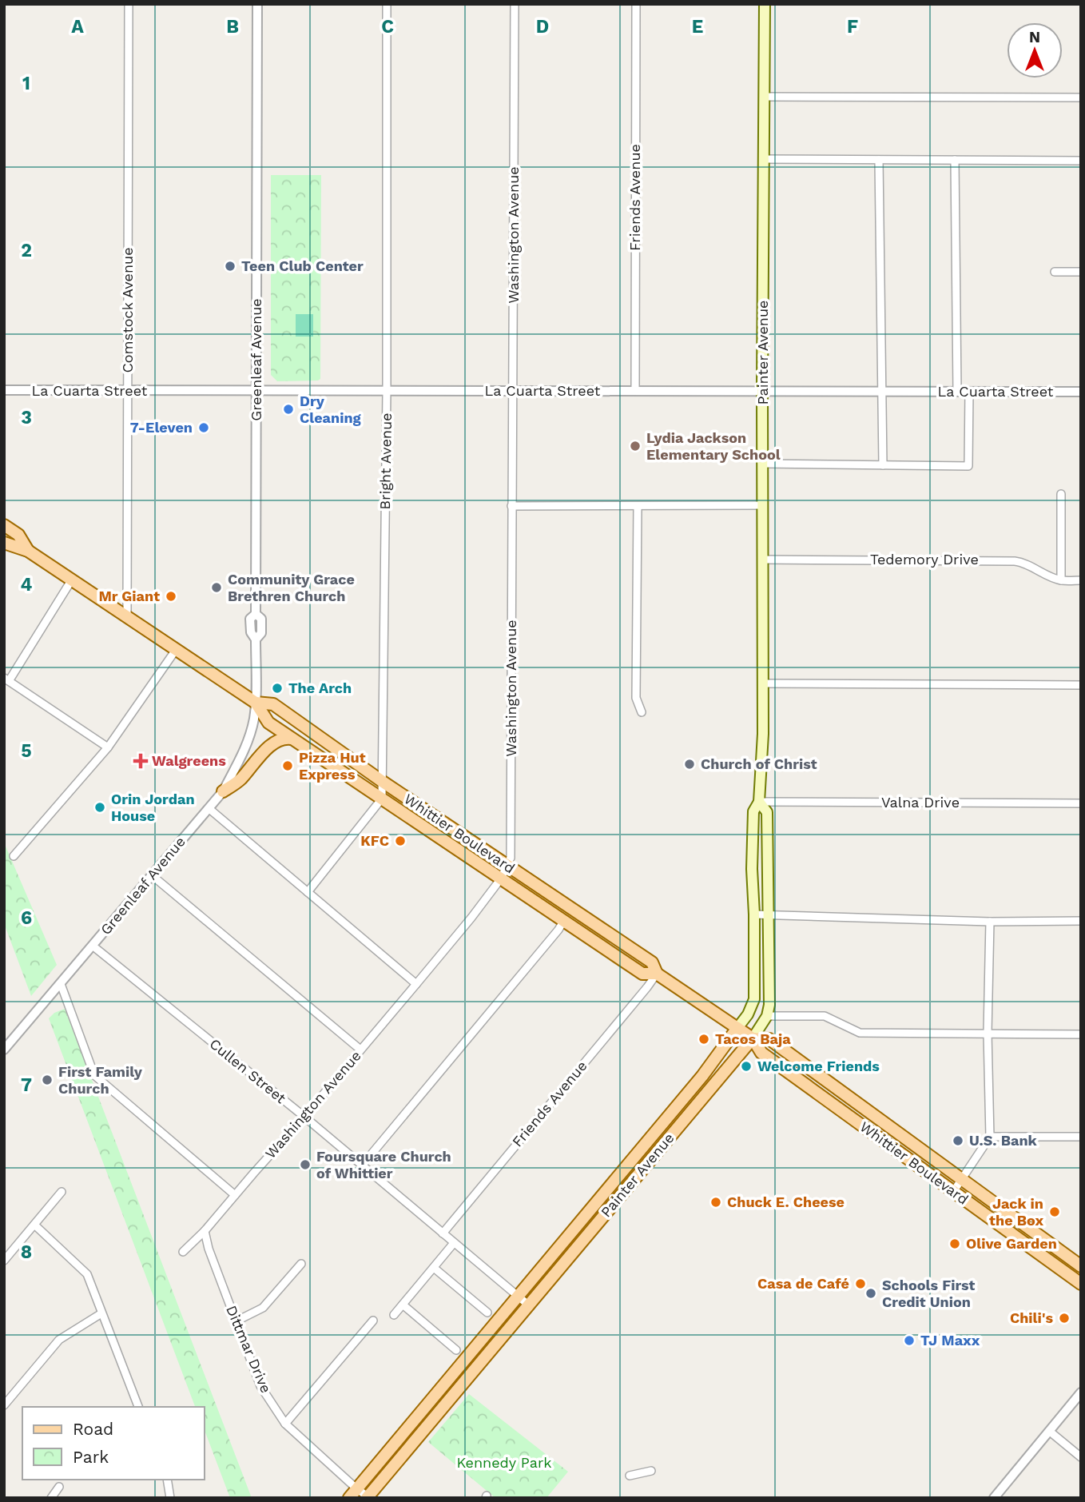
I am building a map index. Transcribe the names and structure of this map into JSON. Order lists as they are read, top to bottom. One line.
{"streets":{"main road":["Painter Avenue","Whittier Boulevard"],"street":["Friends Avenue","Washington Avenue","Comstock Avenue","Greenleaf Avenue","La Cuarta Street","Bright Avenue","Tedemory Drive","Valna Drive","Cullen Street","Dittmar Drive"]},"crossings":[["Friends Avenue","La Cuarta Street"],["Friends Avenue","Whittier Boulevard"],["Friends Avenue","Cullen Street"],["Washington Avenue","La Cuarta Street"],["Washington Avenue","Whittier Boulevard"],["Washington Avenue","Cullen Street"],["Washington Avenue","Dittmar Drive"],["Comstock Avenue","La Cuarta Street"],["Comstock Avenue","Whittier Boulevard"],["Painter Avenue","La Cuarta Street"],["Painter Avenue","Tedemory Drive"],["Painter Avenue","Valna Drive"],["Painter Avenue","Whittier Boulevard"],["Painter Avenue","Cullen Street"],["Painter Avenue","Dittmar Drive"],["Greenleaf Avenue","La Cuarta Street"],["Greenleaf Avenue","Whittier Boulevard"],["Greenleaf Avenue","Cullen Street"],["La Cuarta Street","Bright Avenue"],["Bright Avenue","Whittier Boulevard"]],"parks":["Kennedy Park"],"places":{"other":["Teen Club Center","Dry Cleaning","7-Eleven","Lydia Jackson Elementary School","Community Grace Brethren Church","Mr Giant","The Arch","Church of Christ","Pizza Hut Express","Orin Jordan House","KFC","Tacos Baja","Welcome Friends","First Family Church","U.S. Bank","Foursquare Church of Whittier","Chuck E. Cheese","Jack in the Box","Olive Garden","Casa de Café","Schools First Credit Union","Chili's","TJ Maxx"],"health":["Walgreens"]},"legend":["Road","Park"],"north":"top","grid":{"columns":["A","B","C","D","E","F"],"rows":["1","2","3","4","5","6","7","8"]}}
